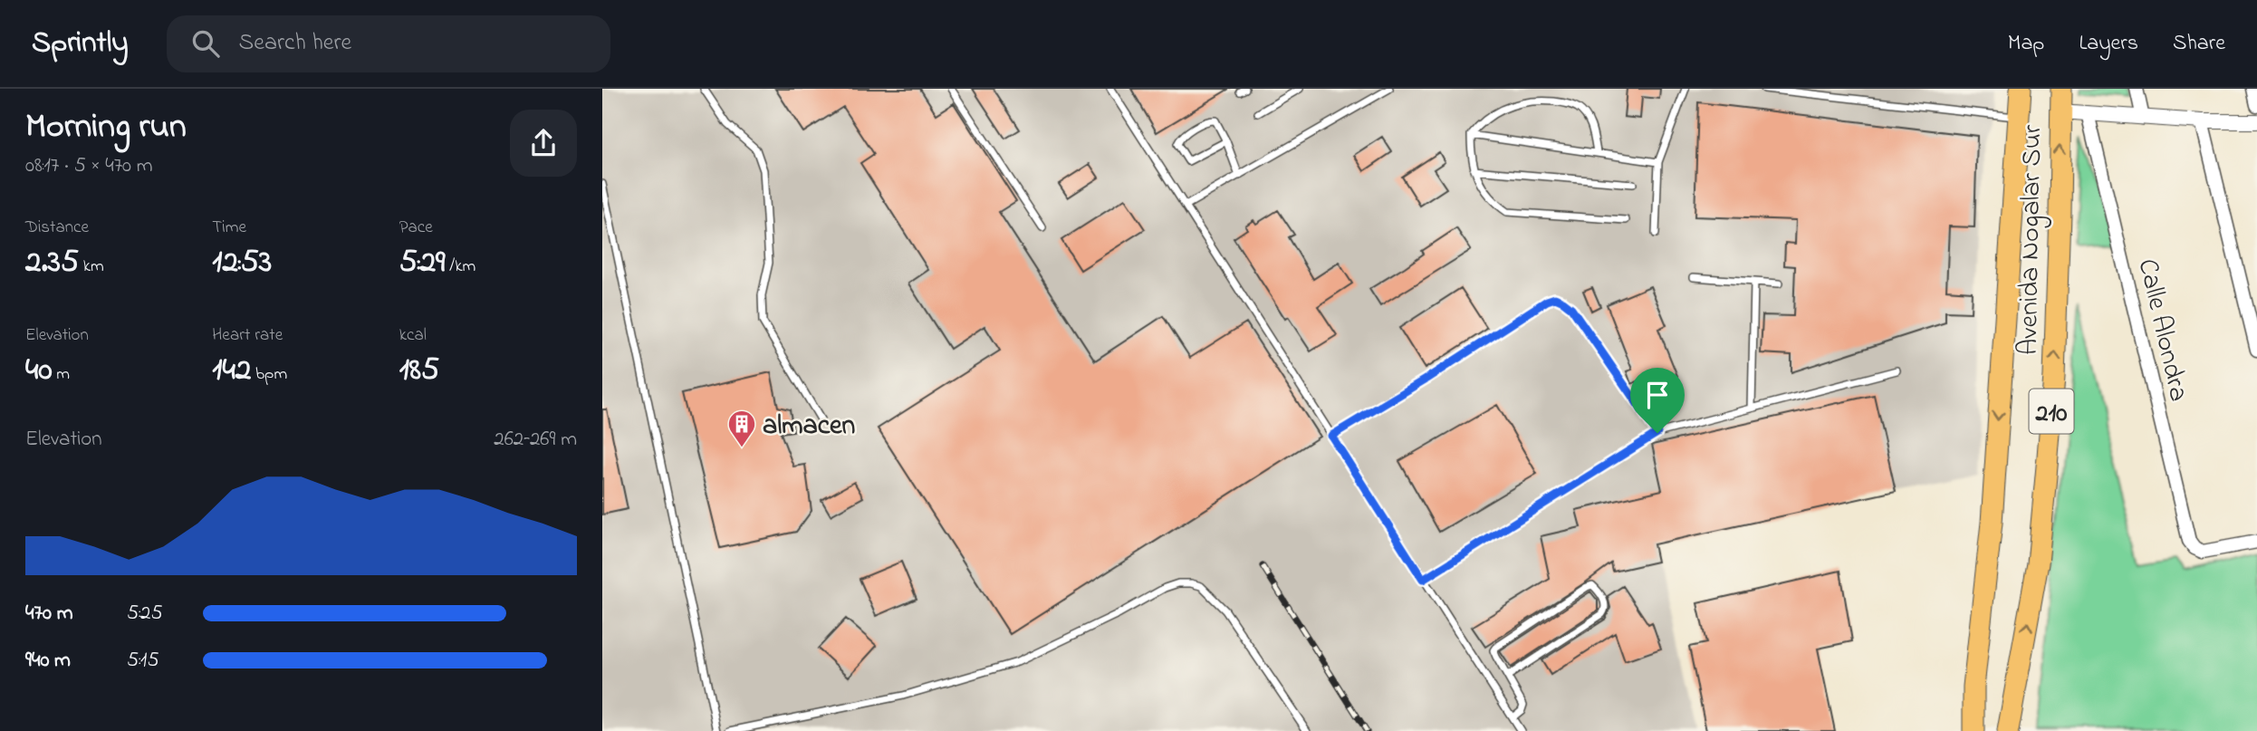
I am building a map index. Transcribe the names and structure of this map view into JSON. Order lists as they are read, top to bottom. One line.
{"streets":{"highway":["Avenida Nogalar Sur","210"],"street":["Calle Alondra"]},"places":{"building":["almacen"]},"page":{"header":"Sprintly","search":"Search here","nav":["Map","Layers","Share"],"heading":["Morning run","08:17 · 5 × 470 m"],"stats":[["Distance","2.35 km"],["Time","12:53"],["Pace","5:29 /km"],["Elevation","40 m"],["Heart rate","142 bpm"],["kcal","185"]],"chart":["Elevation","262–269 m"],"list":[{"name":"470 m","note":"5:25"},{"name":"940 m","note":"5:15"}]}}
